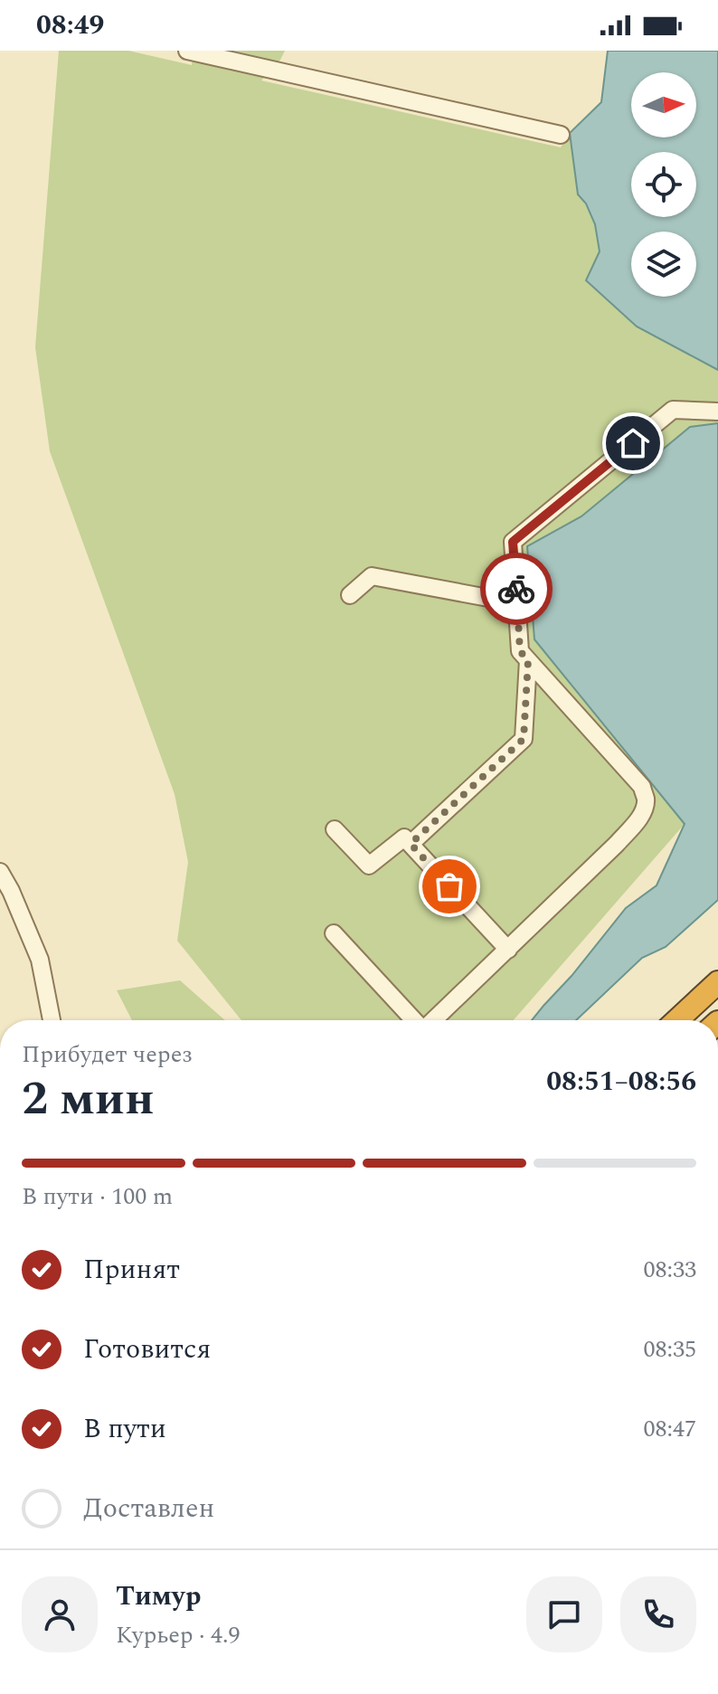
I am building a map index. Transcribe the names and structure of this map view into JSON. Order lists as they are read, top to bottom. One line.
{"north":"right","page":{"status":"08:49","heading":["2 мин","Прибудет через","08:51–08:56"],"panel":["Тимур","Курьер · 4.9"],"bar":"В пути · 100 m","list":[["Принят","08:33"],["Готовится","08:35"],["В пути","08:47"],"Доставлен"]}}
